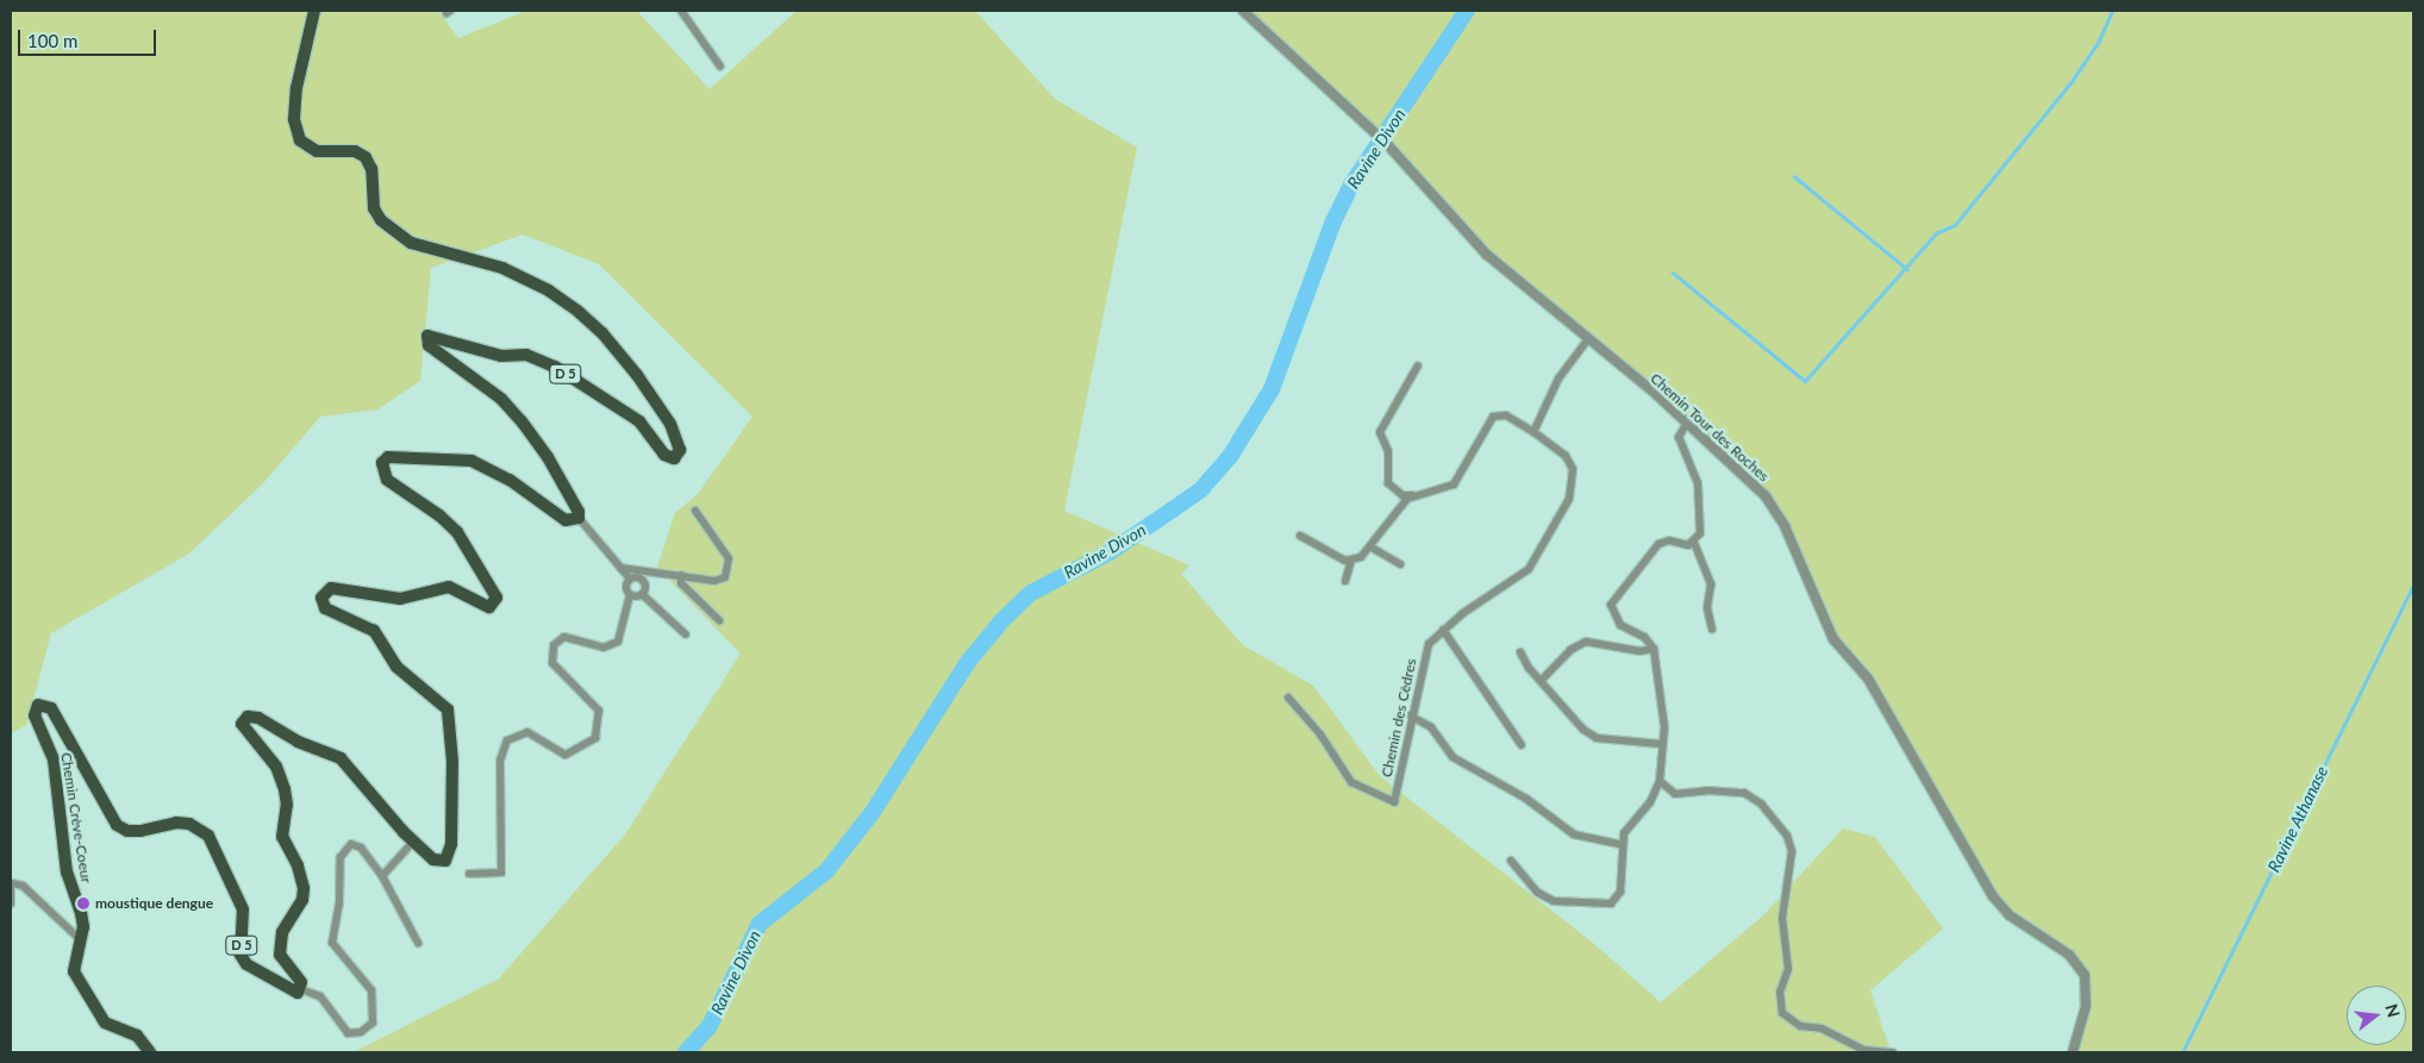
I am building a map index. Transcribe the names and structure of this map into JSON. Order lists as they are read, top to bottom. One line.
{"streets":{"main road":["D 5","Chemin Crève-Coeur"],"street":["Chemin Tour des Roches","Chemin des Cèdres"]},"crossings":[["D 5","Chemin Crève-Coeur"]],"water":["Ravine Divon","Ravine Athanase"],"places":["moustique dengue"],"scale_bar":"100 m","north":"right"}
